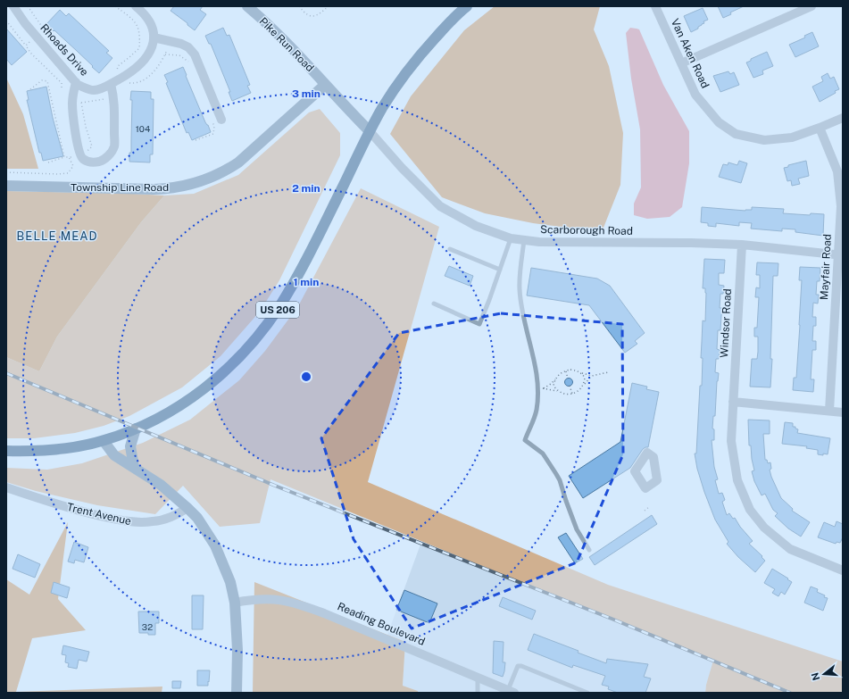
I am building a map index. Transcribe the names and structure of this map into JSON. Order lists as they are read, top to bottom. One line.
{"streets":{"highway":["US 206"],"street":["Pike Run Road","Rhoads Drive","Van Aken Road","Township Line Road","Scarborough Road","Mayfair Road","Windsor Road","Trent Avenue","Reading Boulevard"]},"crossings":[["Pike Run Road","Township Line Road"],["Pike Run Road","Scarborough Road"],["Pike Run Road","US 206"],["Van Aken Road","Mayfair Road"],["Scarborough Road","Mayfair Road"],["Scarborough Road","US 206"],["Scarborough Road","Windsor Road"]],"districts":["BELLE MEAD"],"house_numbers":["104","32"],"north":"left","rings":["3 min","2 min","1 min"]}
